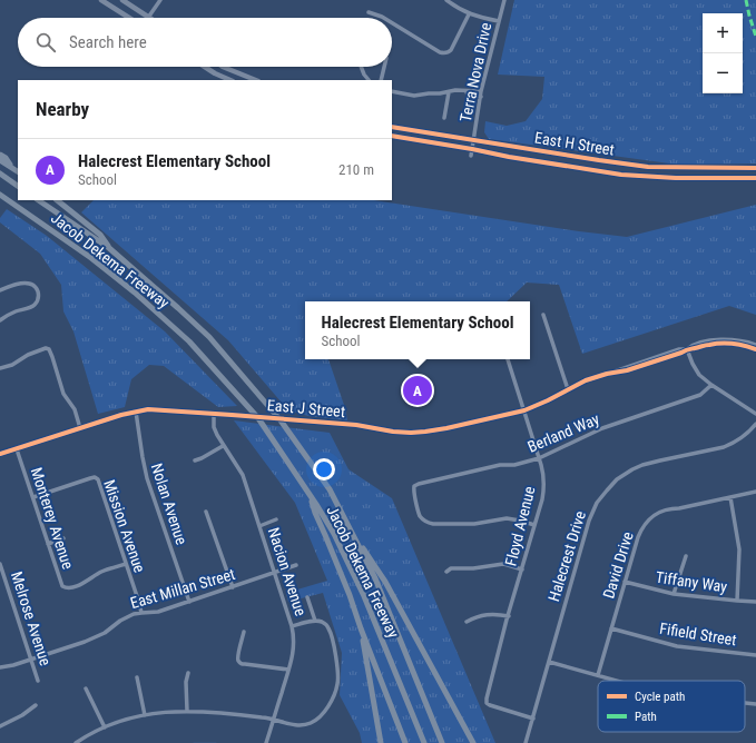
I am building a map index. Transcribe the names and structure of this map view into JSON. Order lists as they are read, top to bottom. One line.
{"streets":{"highway":["Jacob Dekema Freeway"],"main road":["East H Street"],"street":["Terra Nova Drive","East J Street","Berland Way","Nolan Avenue","Monterey Avenue","Mission Avenue","Floyd Avenue","Halecrest Drive","David Drive","Nacion Avenue","Tiffany Way","East Millan Street","Melrose Avenue","Fifield Street"]},"crossings":[["Terra Nova Drive","East H Street"],["East J Street","Nolan Avenue"],["East J Street","Monterey Avenue"],["East J Street","Floyd Avenue"],["East J Street","Nacion Avenue"],["Berland Way","Floyd Avenue"],["Nolan Avenue","East Millan Street"],["Monterey Avenue","Mission Avenue"],["Mission Avenue","East Millan Street"],["Floyd Avenue","Halecrest Drive"],["David Drive","Tiffany Way"],["David Drive","Fifield Street"],["Nacion Avenue","East Millan Street"],["East Millan Street","Melrose Avenue"]],"legend":["Cycle path","Path"],"page":{"map_buttons":["+","−"],"search":"Search here","heading":"Nearby","list":[{"mark":"A","name":"Halecrest Elementary School","note":"School","value":"210 m"}],"popup":["Halecrest Elementary School","School"],"pins":"A"}}
